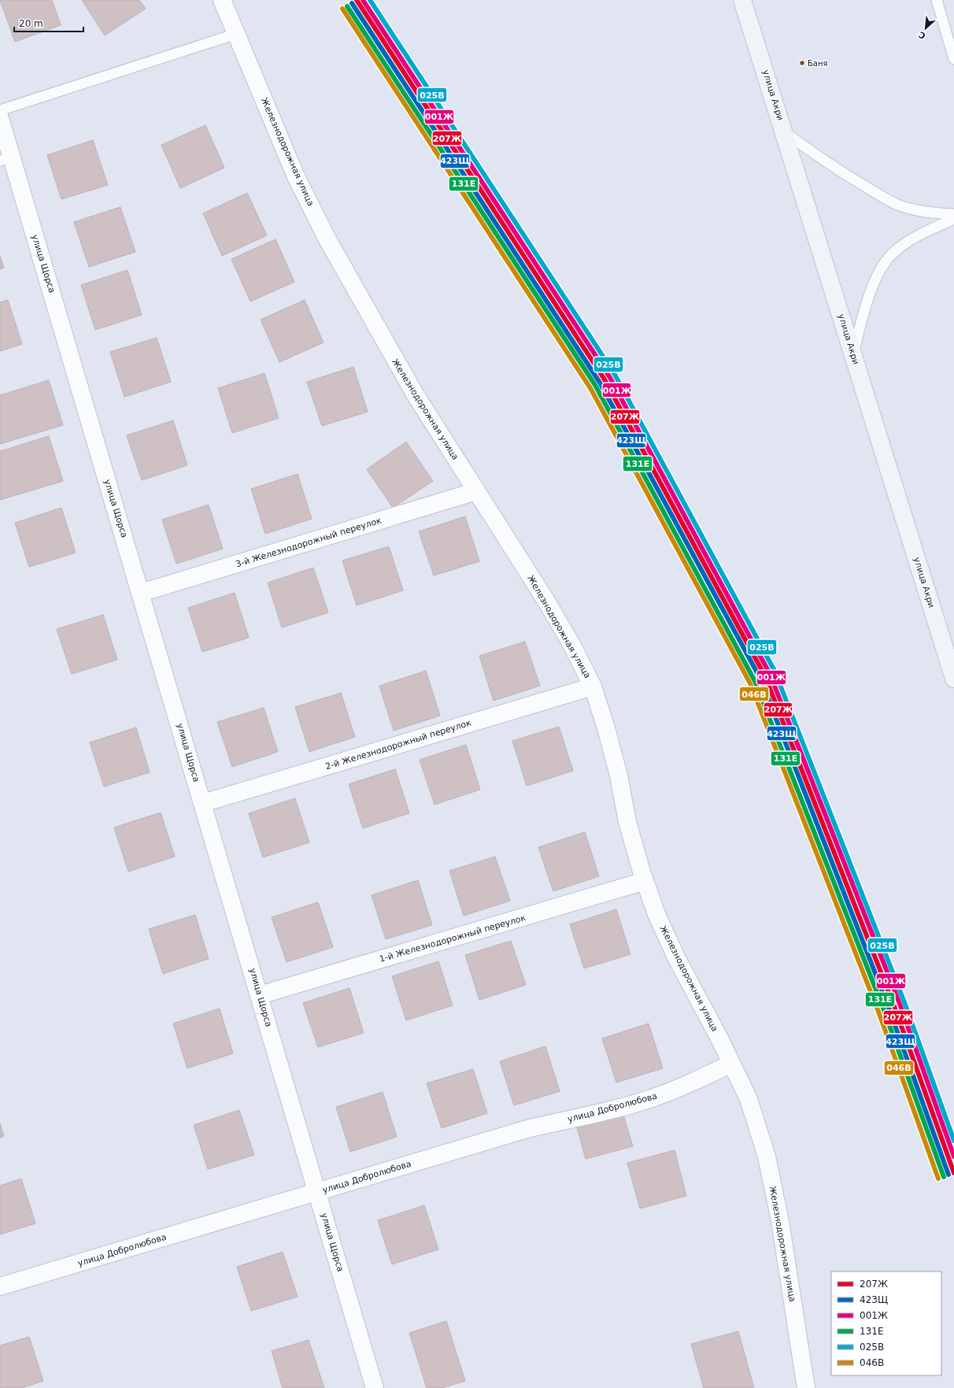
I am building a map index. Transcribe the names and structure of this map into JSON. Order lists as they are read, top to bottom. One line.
{"streets":{"main road":["улица Акри"],"street":["Железнодорожная улица","улица Щорса","3-й Железнодорожный переулок","2-й Железнодорожный переулок","1-й Железнодорожный переулок","улица Добролюбова"]},"crossings":[["Железнодорожная улица","3-й Железнодорожный переулок"],["Железнодорожная улица","2-й Железнодорожный переулок"],["Железнодорожная улица","1-й Железнодорожный переулок"],["Железнодорожная улица","улица Добролюбова"],["улица Щорса","3-й Железнодорожный переулок"],["улица Щорса","2-й Железнодорожный переулок"],["улица Щорса","1-й Железнодорожный переулок"],["улица Щорса","улица Добролюбова"]],"places":["Баня"],"lines":["transit line 207Ж","transit line 001Ж","transit line 025В","transit line 423Щ","transit line 131Е","transit line 046В"],"legend":["207Ж","423Щ","001Ж","131Е","025В","046В"],"scale_bar":"20 m","north":"bottom left"}
